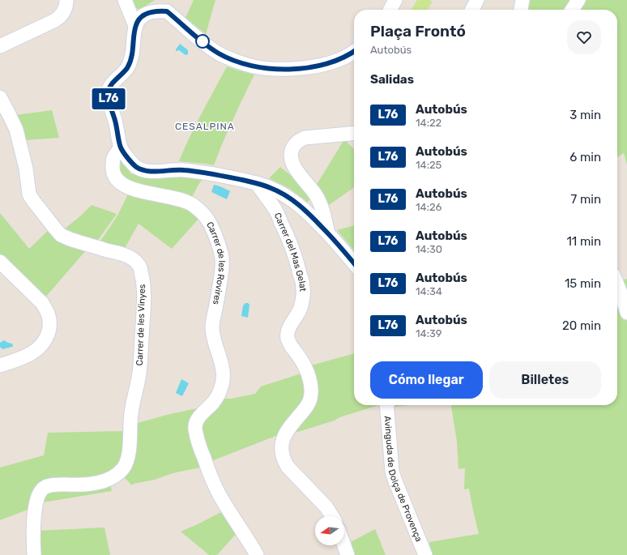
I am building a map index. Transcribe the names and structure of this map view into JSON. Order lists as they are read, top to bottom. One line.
{"streets":{"street":["Carrer del Mas Gelat","Carrer de les Rovires","Carrer de les Vinyes","Avinguda de Dolça de Provença"]},"districts":["CESALPINA"],"lines":["bus line L76"],"north":"left","page":{"on_map":"L76","heading":[["Plaça Frontó","Autobús"],"Salidas"],"list":[{"mark":"L76","name":"Autobús","note":"14:22","value":"3 min"},{"mark":"L76","name":"Autobús","note":"14:25","value":"6 min"},{"mark":"L76","name":"Autobús","note":"14:26","value":"7 min"},{"mark":"L76","name":"Autobús","note":"14:30","value":"11 min"},{"mark":"L76","name":"Autobús","note":"14:34","value":"15 min"},{"mark":"L76","name":"Autobús","note":"14:39","value":"20 min"}],"buttons":["Cómo llegar","Billetes"]}}
